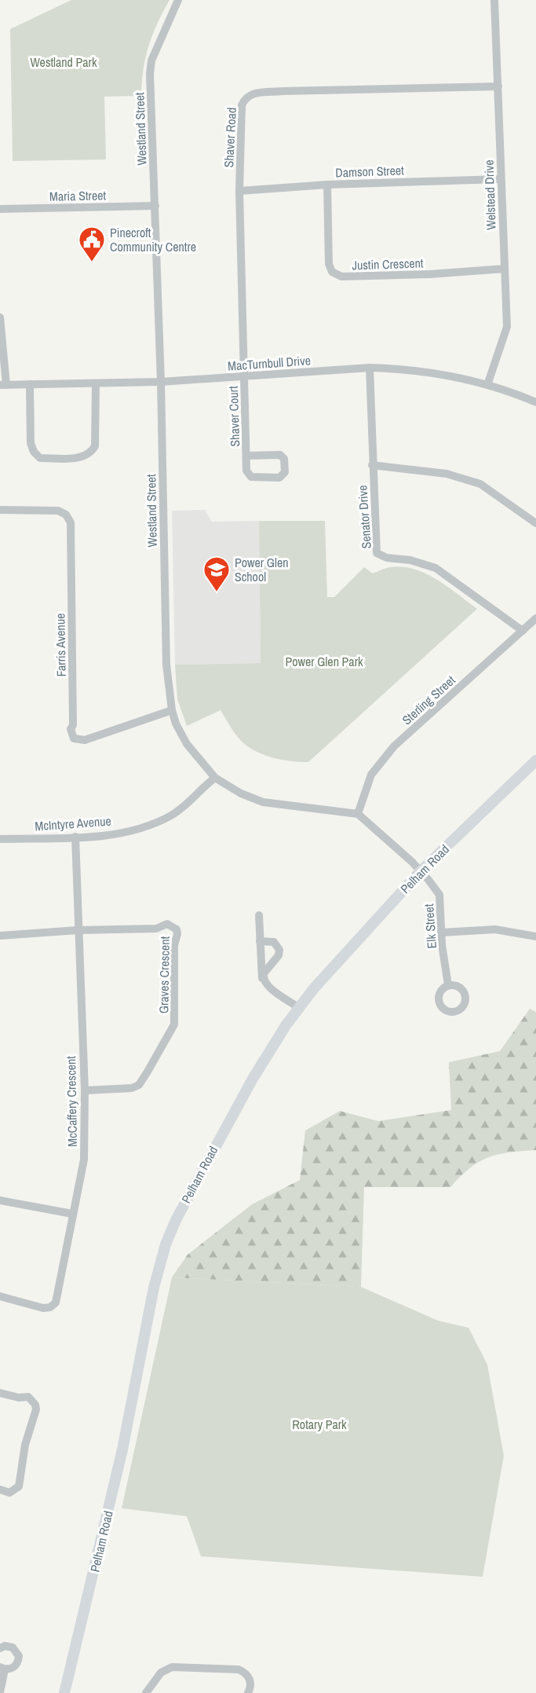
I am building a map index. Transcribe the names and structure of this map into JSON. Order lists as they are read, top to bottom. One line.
{"streets":{"main road":["Pelham Road"],"street":["Westland Street","Shaver Road","Damson Street","Welstead Drive","Maria Street","Justin Crescent","MacTurnbull Drive","Shaver Court","Senator Drive","Farris Avenue","Sterling Street","McIntyre Avenue","Elk Street","Graves Crescent","McCaffery Crescent"]},"crossings":[["Westland Street","Maria Street"],["Westland Street","MacTurnbull Drive"],["Westland Street","Farris Avenue"],["Westland Street","Sterling Street"],["Westland Street","McIntyre Avenue"],["Shaver Road","Damson Street"],["Shaver Road","Welstead Drive"],["Shaver Road","MacTurnbull Drive"],["Shaver Road","Shaver Court"],["Damson Street","Welstead Drive"],["Damson Street","Justin Crescent"],["Welstead Drive","Justin Crescent"],["Welstead Drive","MacTurnbull Drive"],["MacTurnbull Drive","Shaver Court"],["MacTurnbull Drive","Senator Drive"],["Senator Drive","Sterling Street"],["McIntyre Avenue","McCaffery Crescent"],["Pelham Road","Elk Street"],["Graves Crescent","McCaffery Crescent"]],"parks":["Westland Park","Power Glen Park","Rotary Park"],"places":{"public building":["Pinecroft Community Centre"],"school or university":["Power Glen School"]}}
